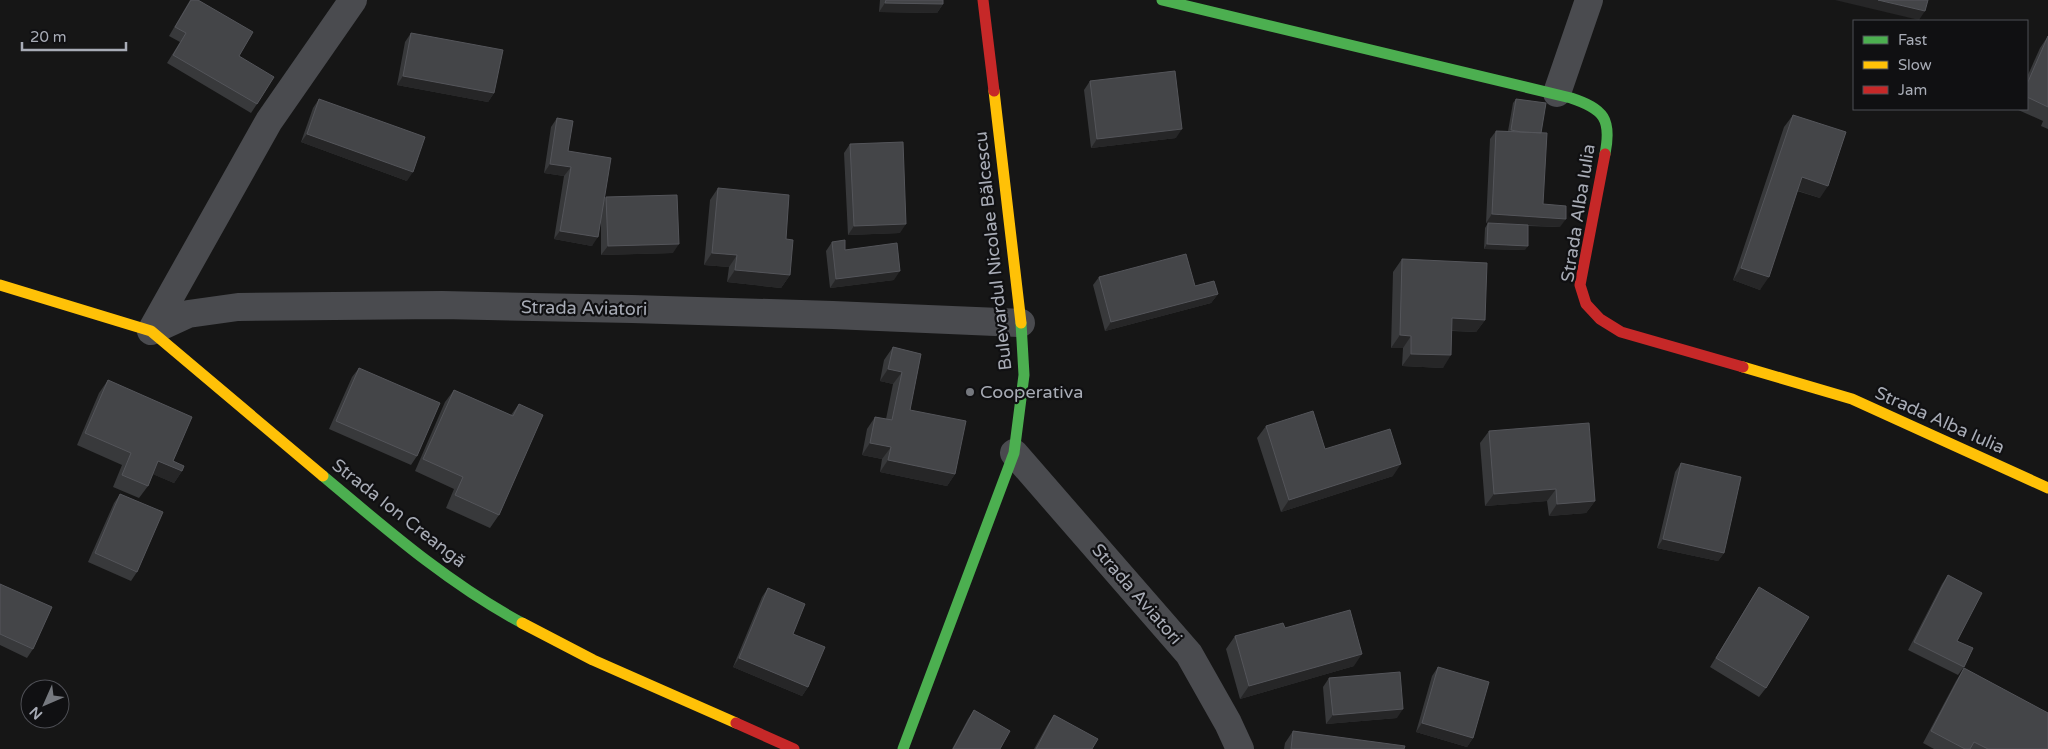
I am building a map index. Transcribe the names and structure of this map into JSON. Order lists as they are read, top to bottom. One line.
{"streets":{"street":["Strada Alba Iulia","Bulevardul Nicolae Bălcescu","Strada Aviatori","Strada Ion Creangă"]},"crossings":[["Bulevardul Nicolae Bălcescu","Strada Aviatori"],["Strada Aviatori","Strada Ion Creangă"]],"places":["Cooperativa"],"legend":["Fast","Slow","Jam"],"scale_bar":"20 m","north":"bottom left"}
